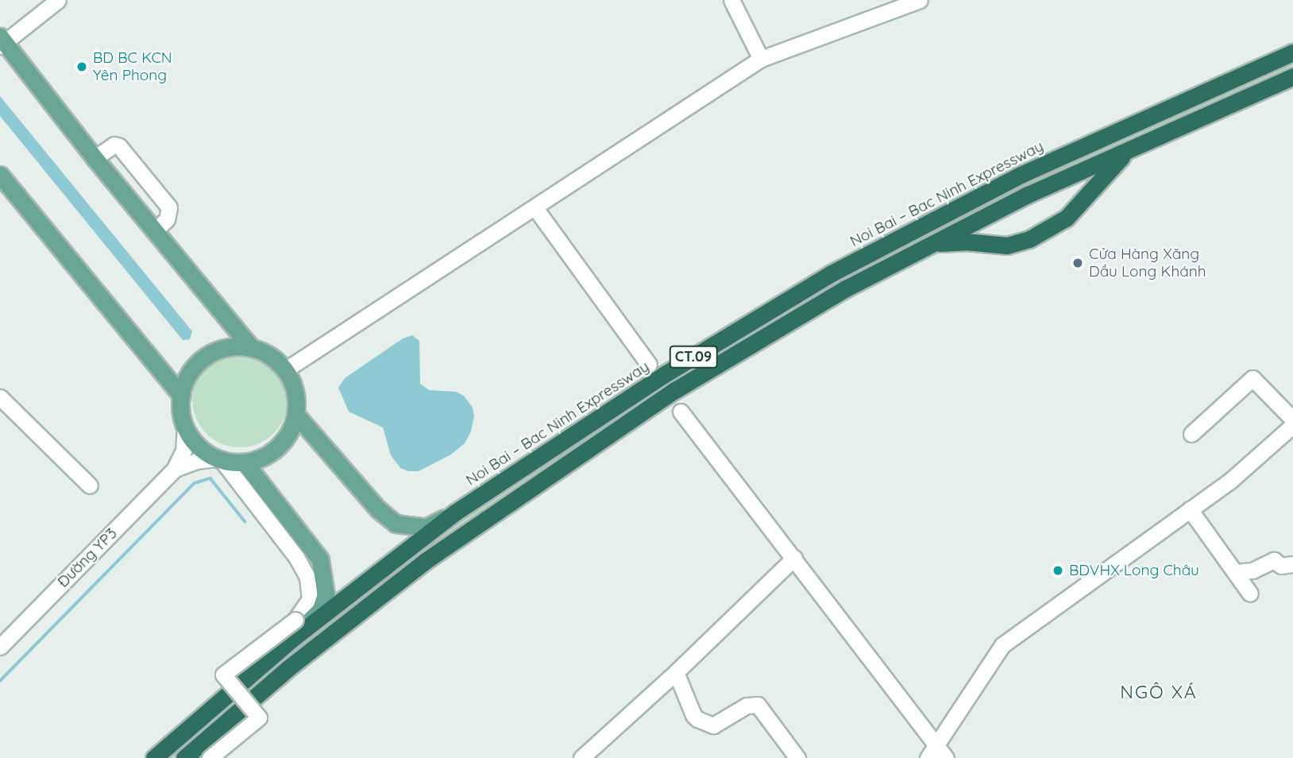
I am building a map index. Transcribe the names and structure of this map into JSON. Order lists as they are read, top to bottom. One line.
{"streets":{"highway":["Noi Bai – Bac Ninh Expressway","CT.09"],"street":["Đường YP3"]},"districts":["NGÔ XÁ"],"places":["BD BC KCN Yên Phong","Cửa Hàng Xăng Dầu Long Khánh","BDVHX Long Châu"]}
